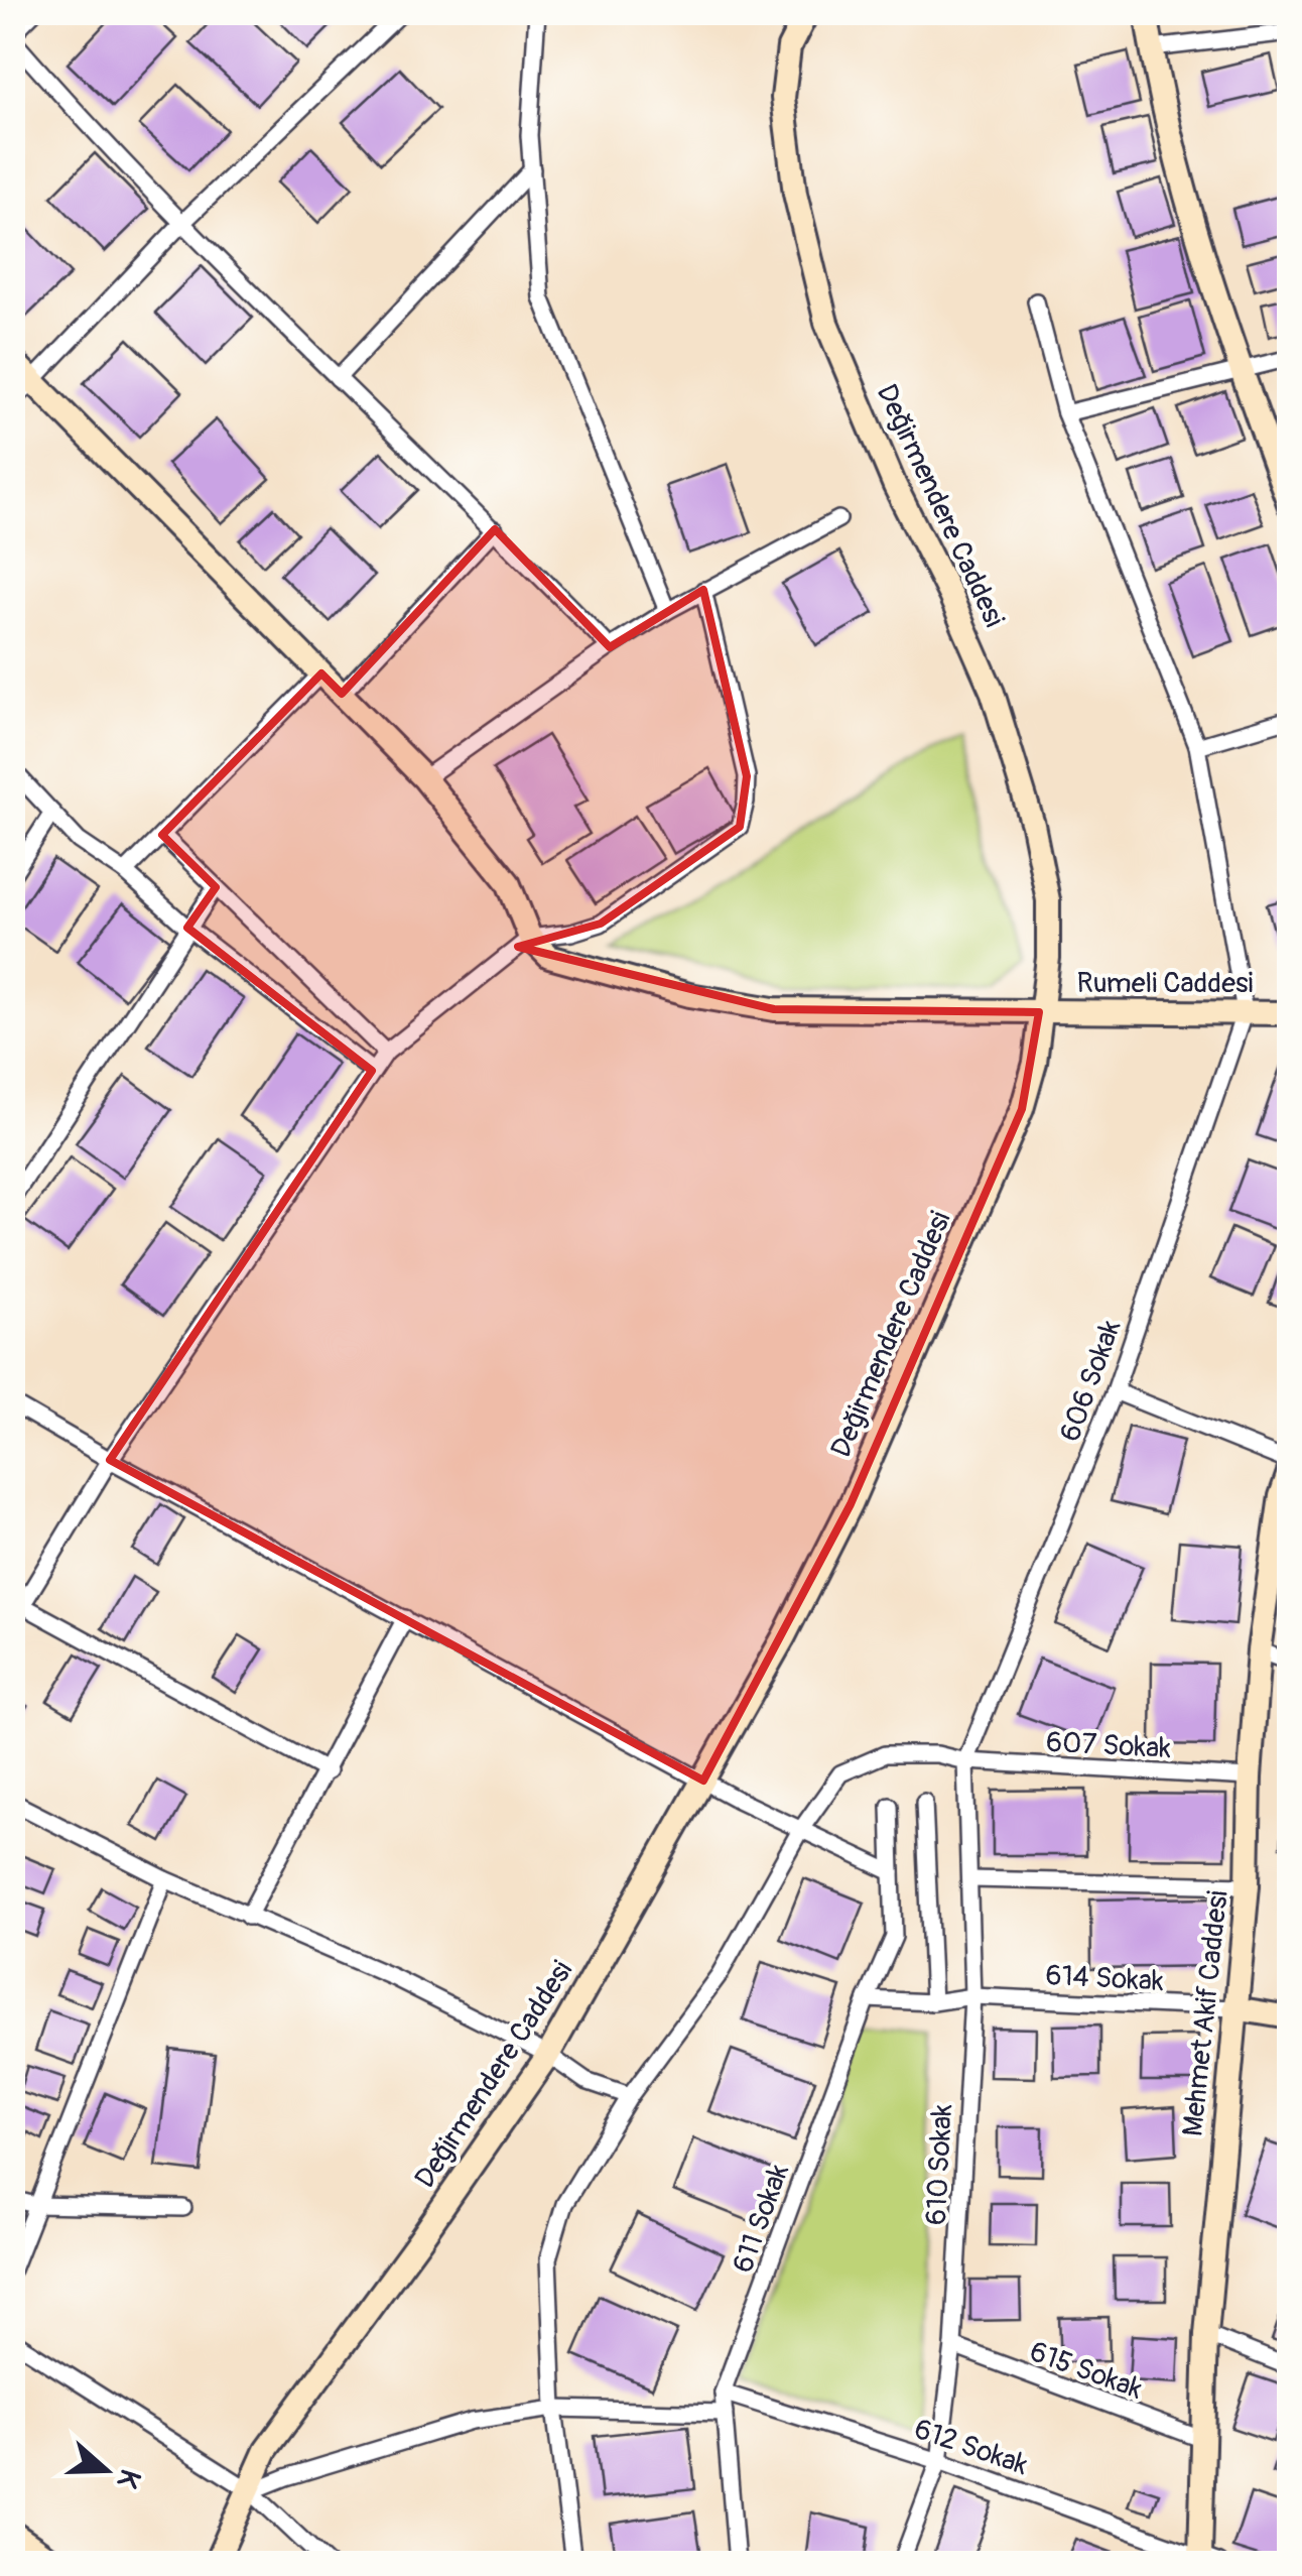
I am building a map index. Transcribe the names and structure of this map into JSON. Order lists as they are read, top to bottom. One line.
{"streets":{"street":["Değirmendere Caddesi","Rumeli Caddesi","606 Sokak","607 Sokak","614 Sokak","Mehmet Akif Caddesi","610 Sokak","611 Sokak","615 Sokak","612 Sokak"]},"crossings":[["Değirmendere Caddesi","Rumeli Caddesi"],["Rumeli Caddesi","606 Sokak"],["606 Sokak","607 Sokak"],["606 Sokak","610 Sokak"],["607 Sokak","Mehmet Akif Caddesi"],["607 Sokak","610 Sokak"],["614 Sokak","Mehmet Akif Caddesi"],["614 Sokak","610 Sokak"],["Mehmet Akif Caddesi","615 Sokak"],["Mehmet Akif Caddesi","612 Sokak"],["610 Sokak","615 Sokak"],["610 Sokak","612 Sokak"],["611 Sokak","612 Sokak"]],"north":"right"}
